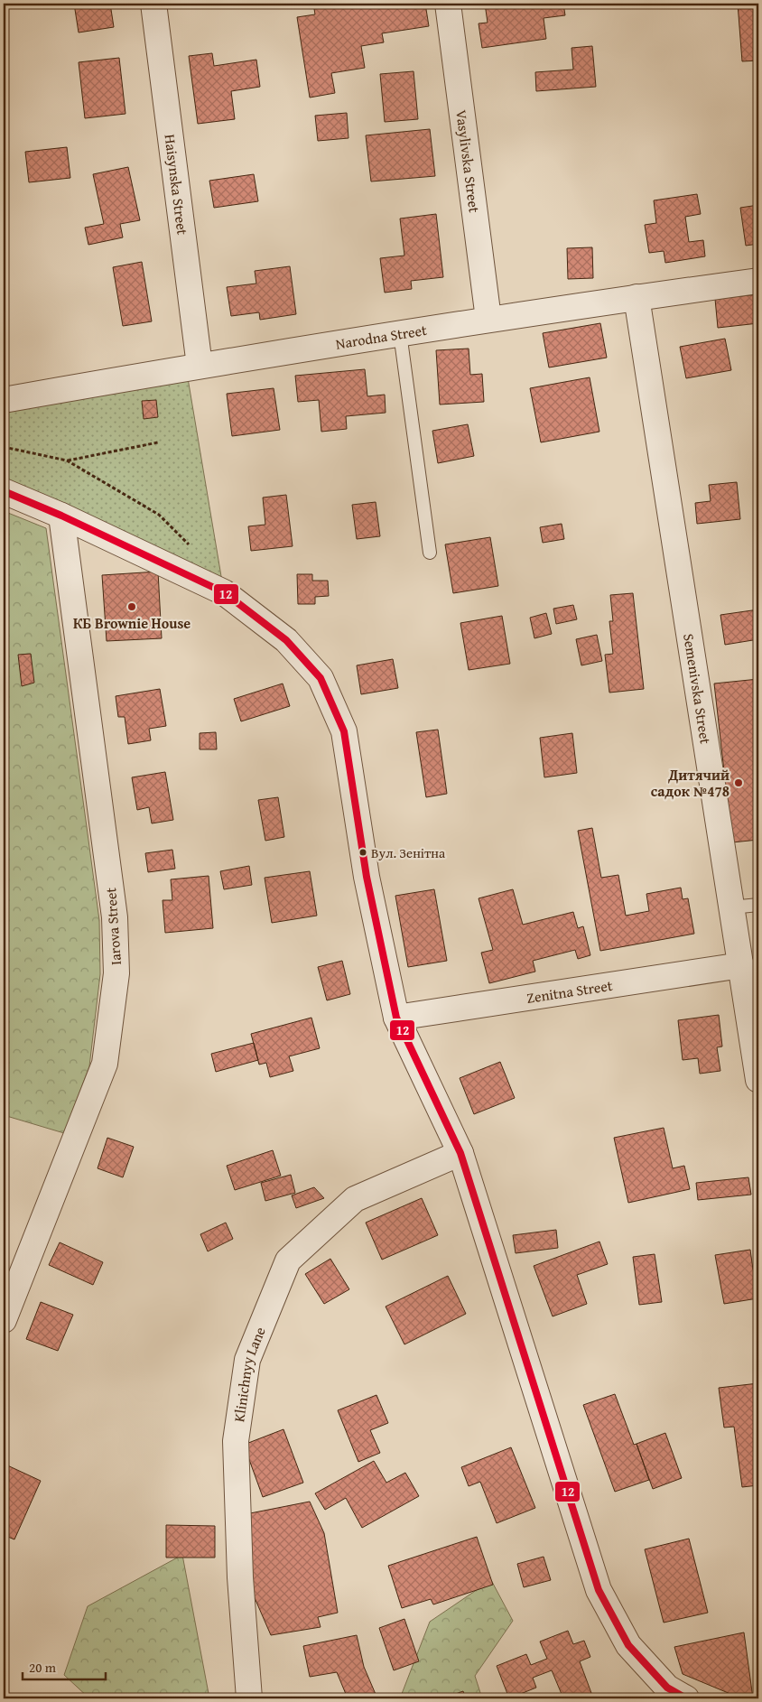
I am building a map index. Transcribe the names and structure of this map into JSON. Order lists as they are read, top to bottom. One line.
{"streets":{"street":["Vasylivska Street","Haisynska Street","Narodna Street","Semenivska Street","Iarova Street","Zenitna Street","Klinichnyy Lane"]},"crossings":[["Vasylivska Street","Narodna Street"],["Haisynska Street","Narodna Street"],["Narodna Street","Semenivska Street"],["Semenivska Street","Zenitna Street"]],"places":["КБ Brownie House","Дитячий садок №478","Вул. Зенітна"],"lines":["transit line 12"],"scale_bar":"20 m"}
